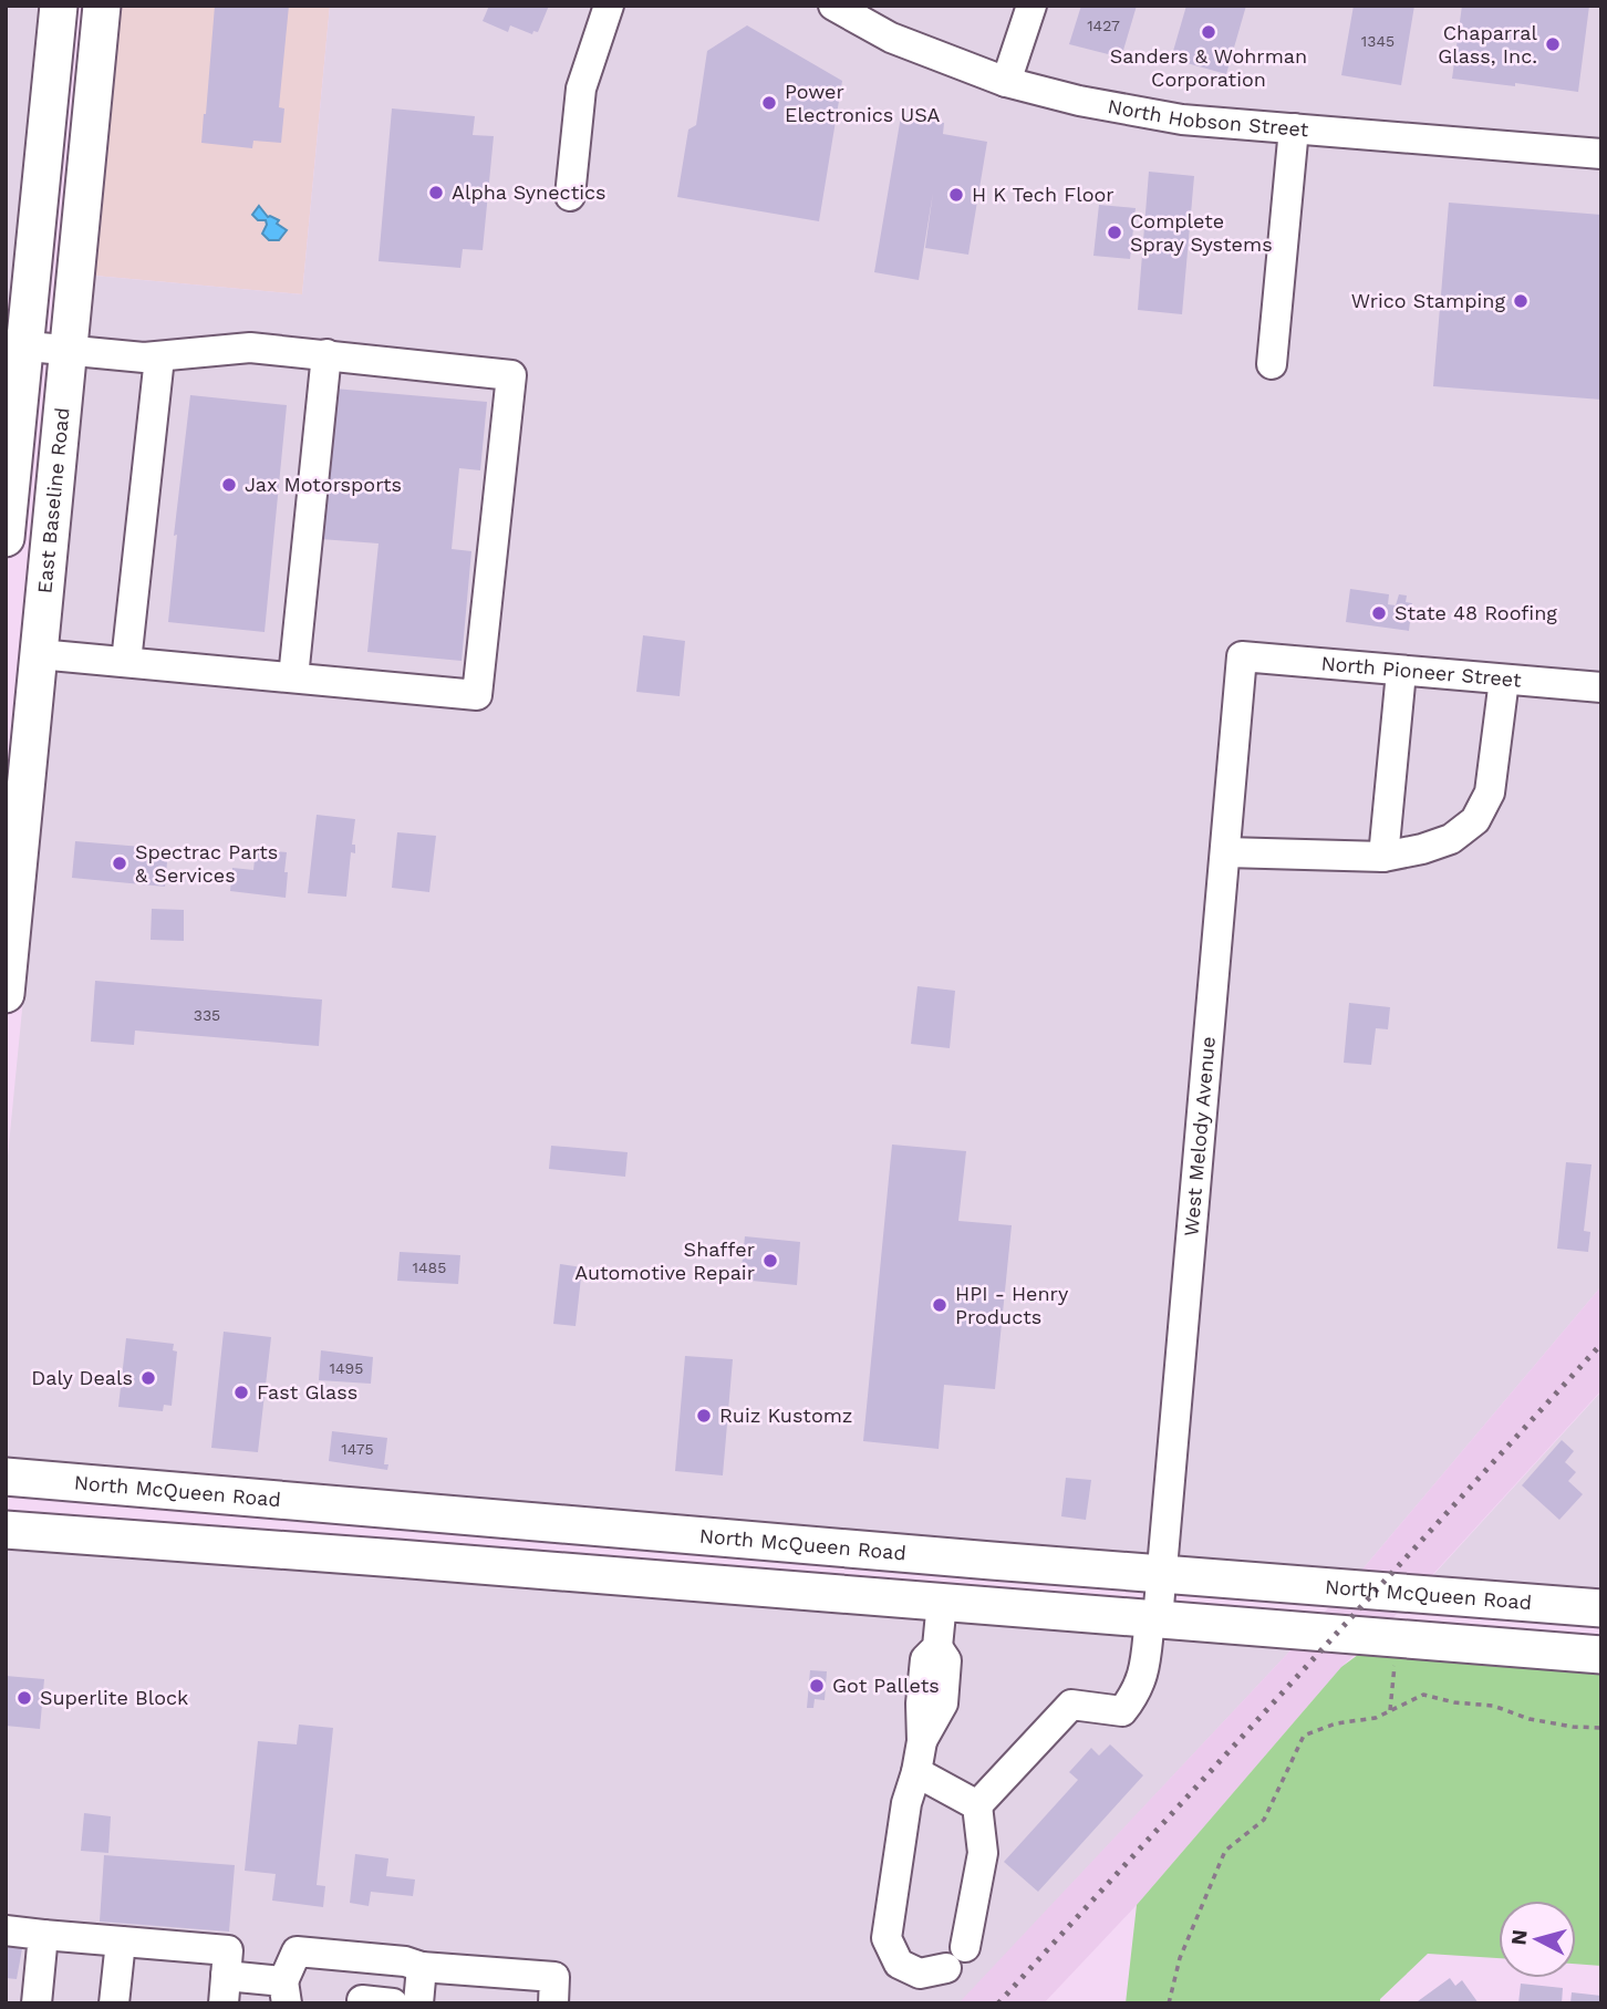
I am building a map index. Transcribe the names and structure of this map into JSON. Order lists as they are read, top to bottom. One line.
{"streets":{"main road":["East Baseline Road","North McQueen Road"],"street":["North Hobson Street","North Pioneer Street","West Melody Avenue"]},"crossings":[["North Pioneer Street","West Melody Avenue"],["West Melody Avenue","North McQueen Road"]],"places":["Sanders & Wohrman Corporation","Chaparral Glass, Inc.","Power Electronics USA","Alpha Synectics","H K Tech Floor","Complete Spray Systems","Wrico Stamping","Jax Motorsports","State 48 Roofing","Spectrac Parts & Services","Shaffer Automotive Repair","HPI - Henry Products","Daly Deals","Fast Glass","Ruiz Kustomz","Got Pallets","Superlite Block"],"house_numbers":["1427","1345","335","1485","1495","1475"],"north":"left"}
